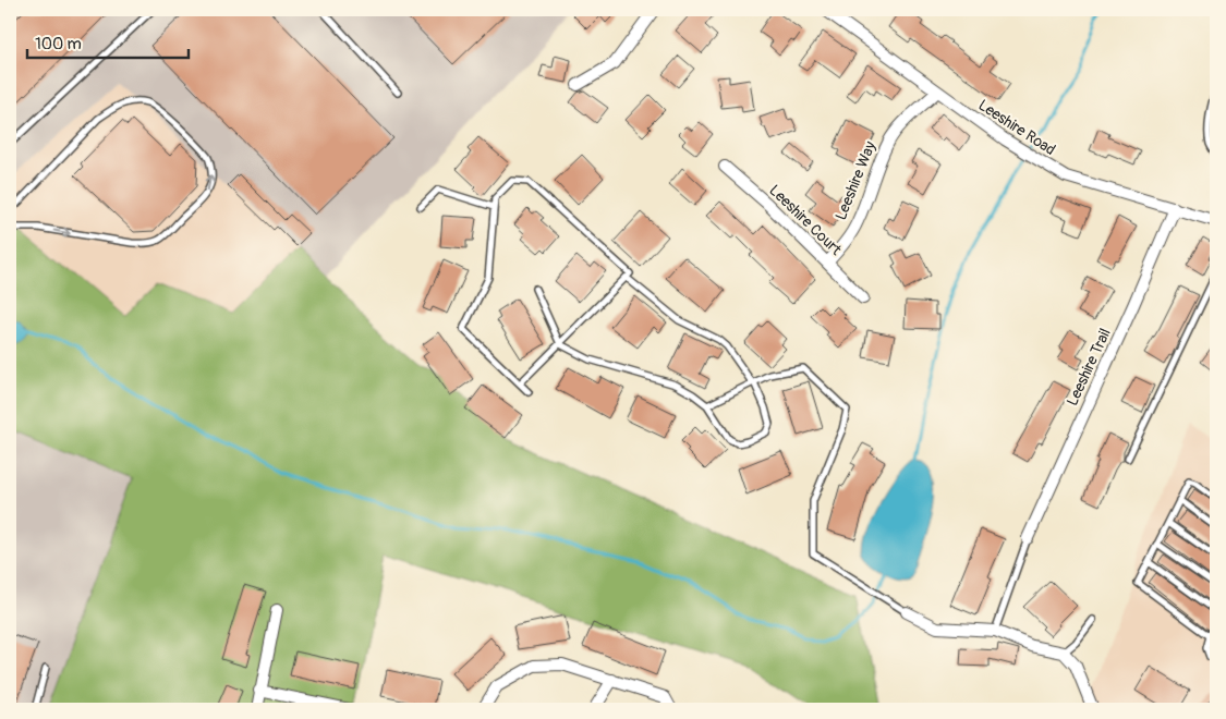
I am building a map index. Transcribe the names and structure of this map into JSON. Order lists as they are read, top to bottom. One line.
{"streets":{"street":["Leeshire Road","Leeshire Way","Leeshire Court","Leeshire Trail"]},"crossings":[["Leeshire Road","Leeshire Way"],["Leeshire Road","Leeshire Trail"],["Leeshire Way","Leeshire Court"]],"scale_bar":"100 m"}
